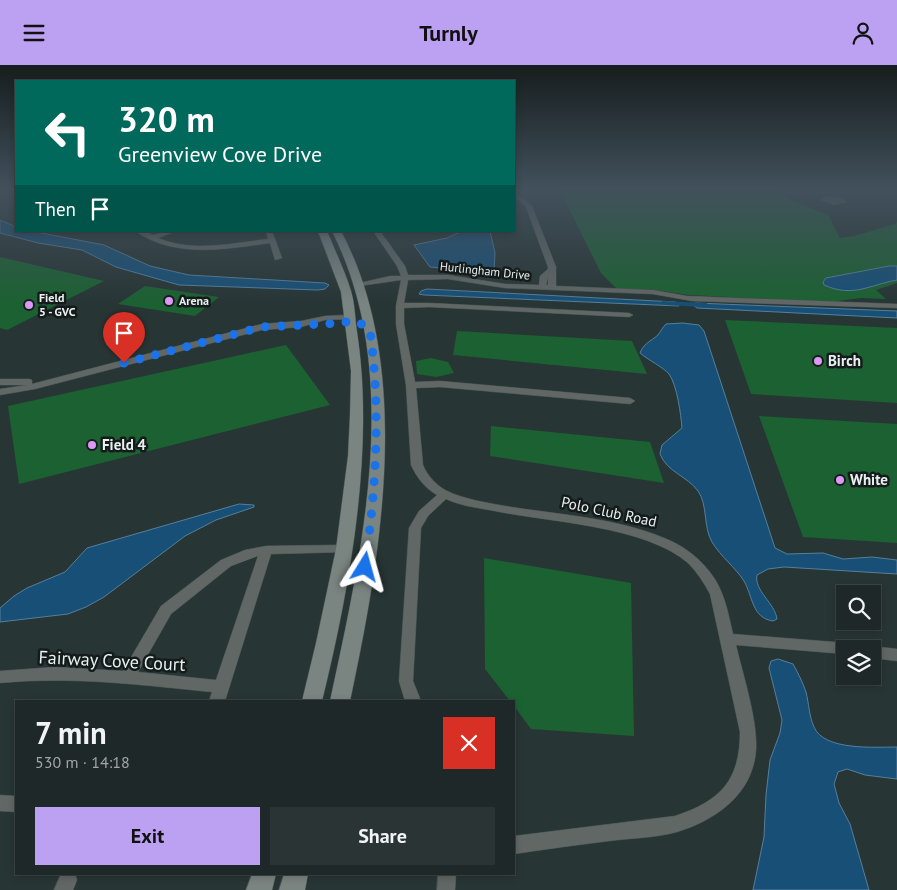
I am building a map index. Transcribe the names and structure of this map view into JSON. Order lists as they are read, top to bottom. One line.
{"streets":{"street":["Hurlingham Drive","Polo Club Road","Fairway Cove Court"]},"crossings":[["Hurlingham Drive","Polo Club Road"]],"places":["Arena","Field 5 - GVC","Birch","Field 4","White"],"page":{"header":"Turnly","turn":["320 m","Greenview Cove Drive"],"then":"Then","heading":["7 min","530 m · 14:18"],"buttons":["Exit","Share"]}}
